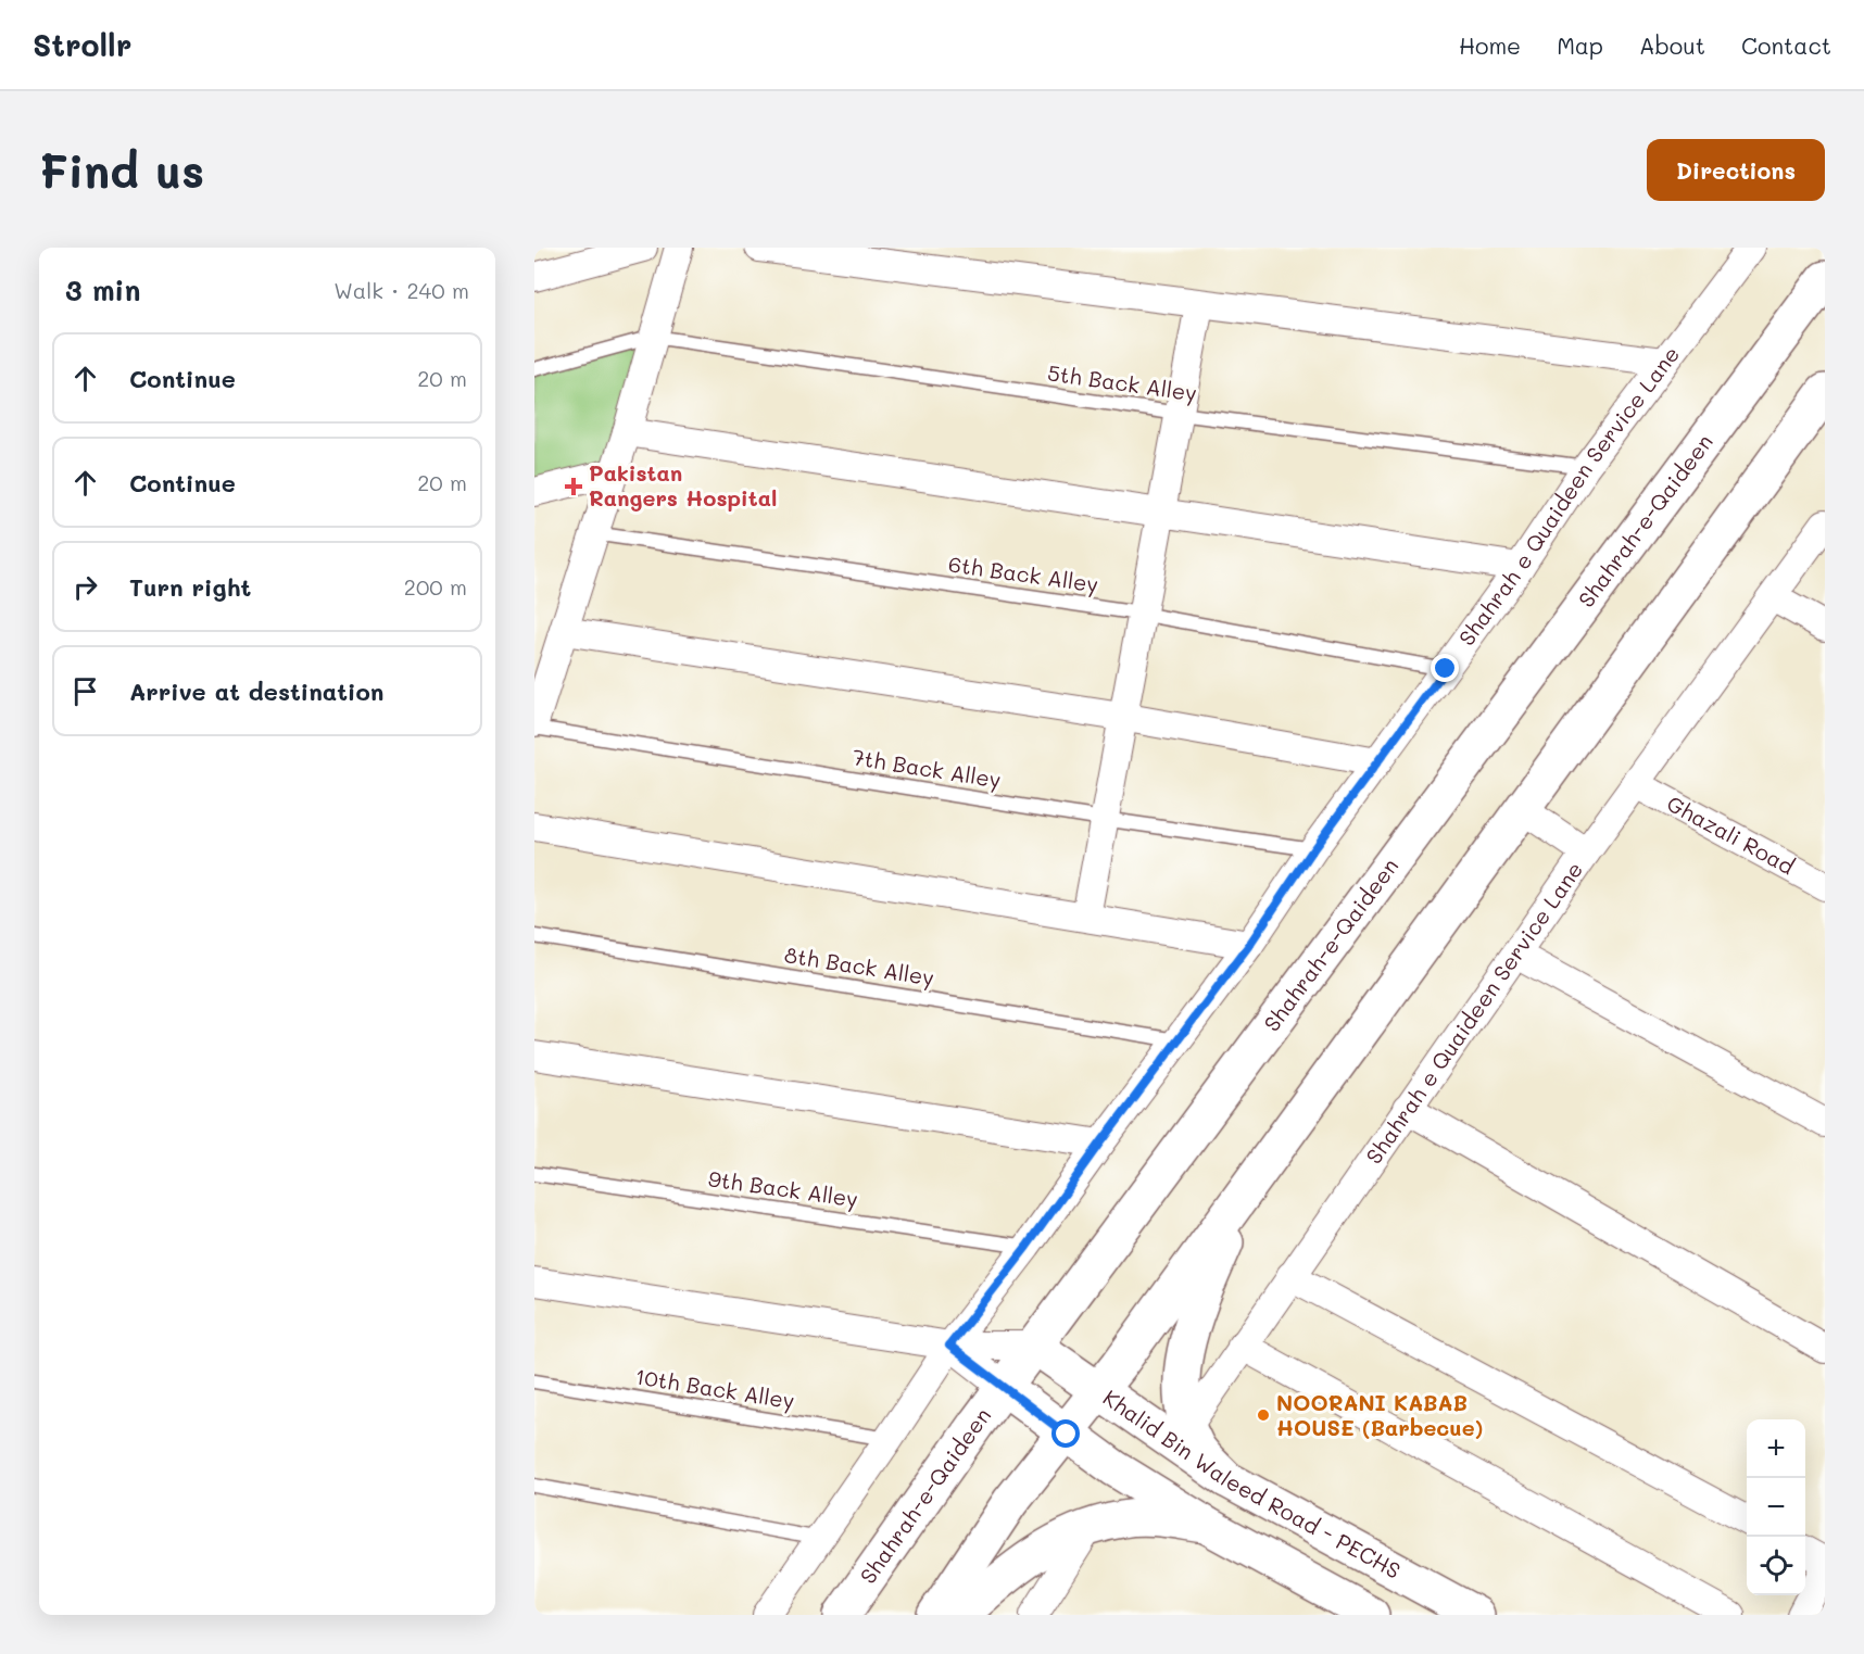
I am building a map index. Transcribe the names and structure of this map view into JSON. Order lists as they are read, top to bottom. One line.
{"streets":{"main road":["Shahrah-e-Qaideen","Khalid Bin Waleed Road - PECHS"],"street":["Shahrah e Quaideen Service Lane","Ghazali Road"],"lane":["5th Back Alley","6th Back Alley","7th Back Alley","8th Back Alley","9th Back Alley","10th Back Alley"]},"crossings":[["5th Back Alley","Shahrah e Quaideen Service Lane"],["Shahrah e Quaideen Service Lane","6th Back Alley"],["Shahrah e Quaideen Service Lane","7th Back Alley"],["Shahrah e Quaideen Service Lane","Ghazali Road"],["Shahrah e Quaideen Service Lane","8th Back Alley"],["Shahrah e Quaideen Service Lane","9th Back Alley"],["Shahrah e Quaideen Service Lane","10th Back Alley"],["Shahrah-e-Qaideen","Khalid Bin Waleed Road - PECHS"]],"places":{"health":["Pakistan Rangers Hospital"],"other":["NOORANI KABAB HOUSE (Barbecue)"]},"page":{"header":"Strollr","nav":["Home","Map","About","Contact"],"buttons":"Directions","title":"Find us","heading":["3 min","Walk · 240 m"],"list":[["Continue","20 m"],["Continue","20 m"],["Turn right","200 m"],"Arrive at destination"],"map_buttons":["+","−"]}}
